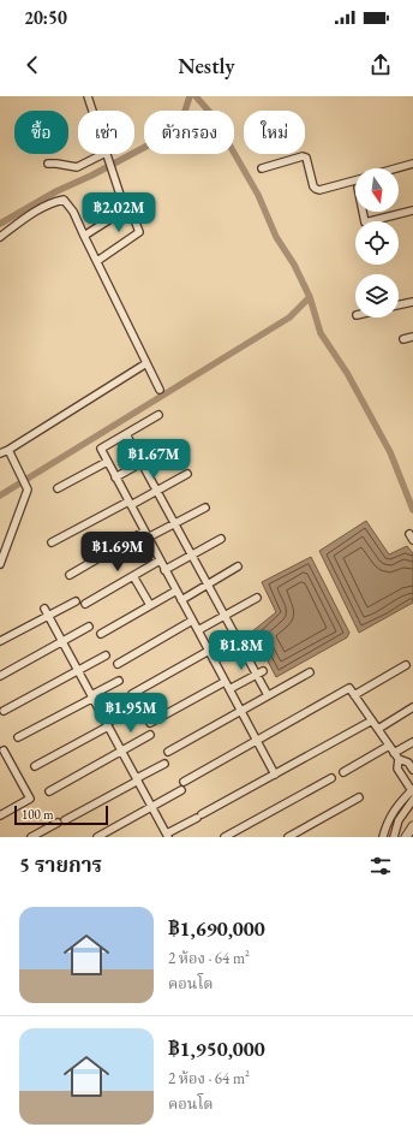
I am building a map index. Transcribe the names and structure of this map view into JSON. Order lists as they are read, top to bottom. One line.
{"scale_bar":"100 m","north":"bottom","page":{"status":"20:50","header":"Nestly","chip":["ซื้อ","เช่า","ตัวกรอง","ใหม่"],"price":["฿2.02M","฿1.67M","฿1.69M","฿1.8M","฿1.95M"],"scale":"100 m","heading":"5 รายการ","list":[{"name":"฿1,690,000","note":"2 ห้อง · 64 m² · คอนโด"},{"name":"฿1,950,000","note":"2 ห้อง · 64 m² · คอนโด"}]}}
